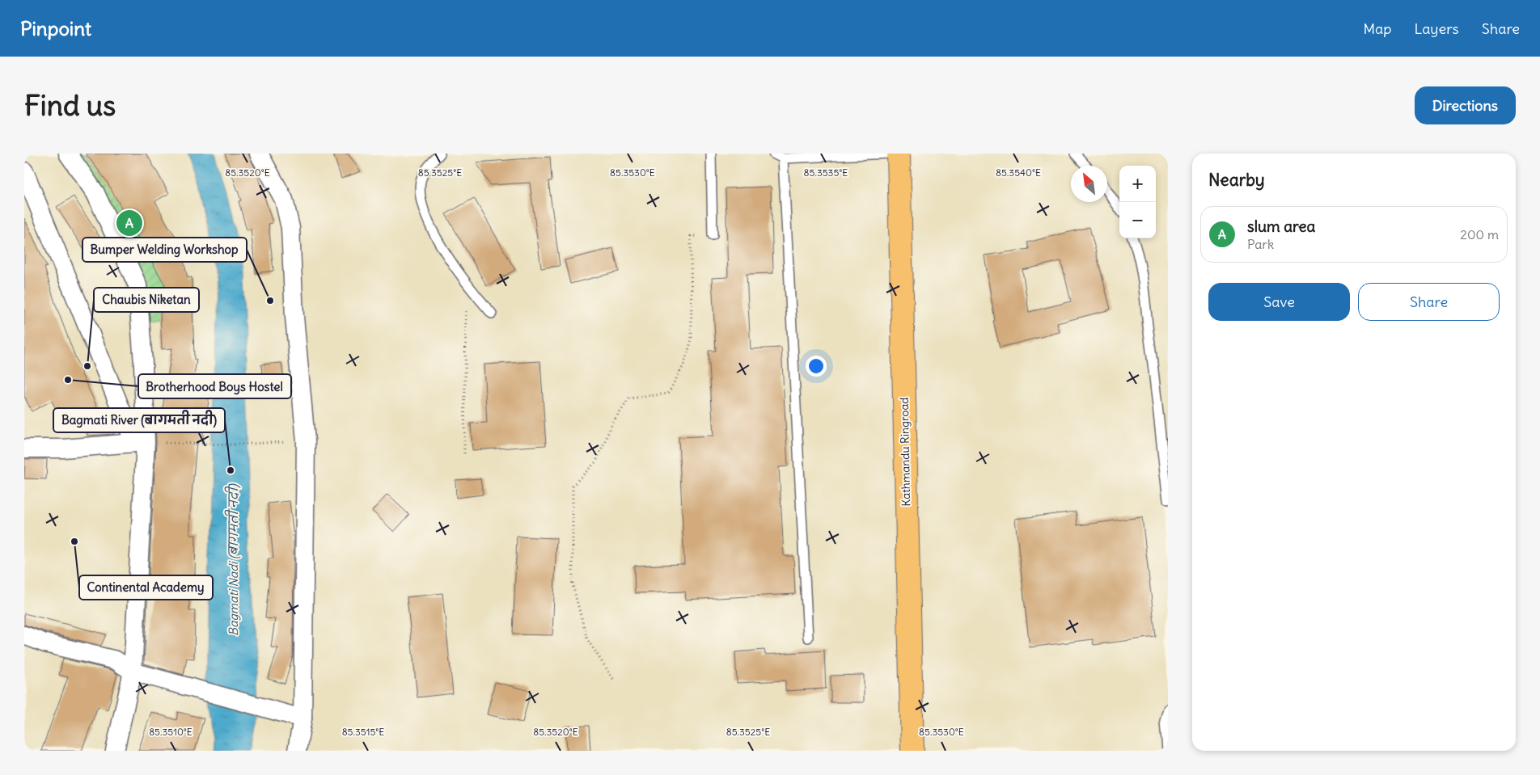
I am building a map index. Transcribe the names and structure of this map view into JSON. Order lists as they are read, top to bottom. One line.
{"streets":{"highway":["Kathmandu Ringroad"]},"water":["Bagmati Nadi (बागमती नदी)"],"places":["Bumper Welding Workshop","Chaubis Niketan","Brotherhood Boys Hostel","Bagmati River (बागमती नदी)","Continental Academy"],"north":"top left","page":{"header":"Pinpoint","nav":["Map","Layers","Share"],"buttons":["Directions",["Save","Share"]],"title":"Find us","heading":"Nearby","map_buttons":["+","−"],"list":[{"mark":"A","name":"slum area","note":"Park","value":"200 m"}],"pins":"A"},"coordinates":["85.3520°E","85.3525°E","85.3530°E","85.3535°E","85.3540°E","85.3510°E","85.3515°E"]}
